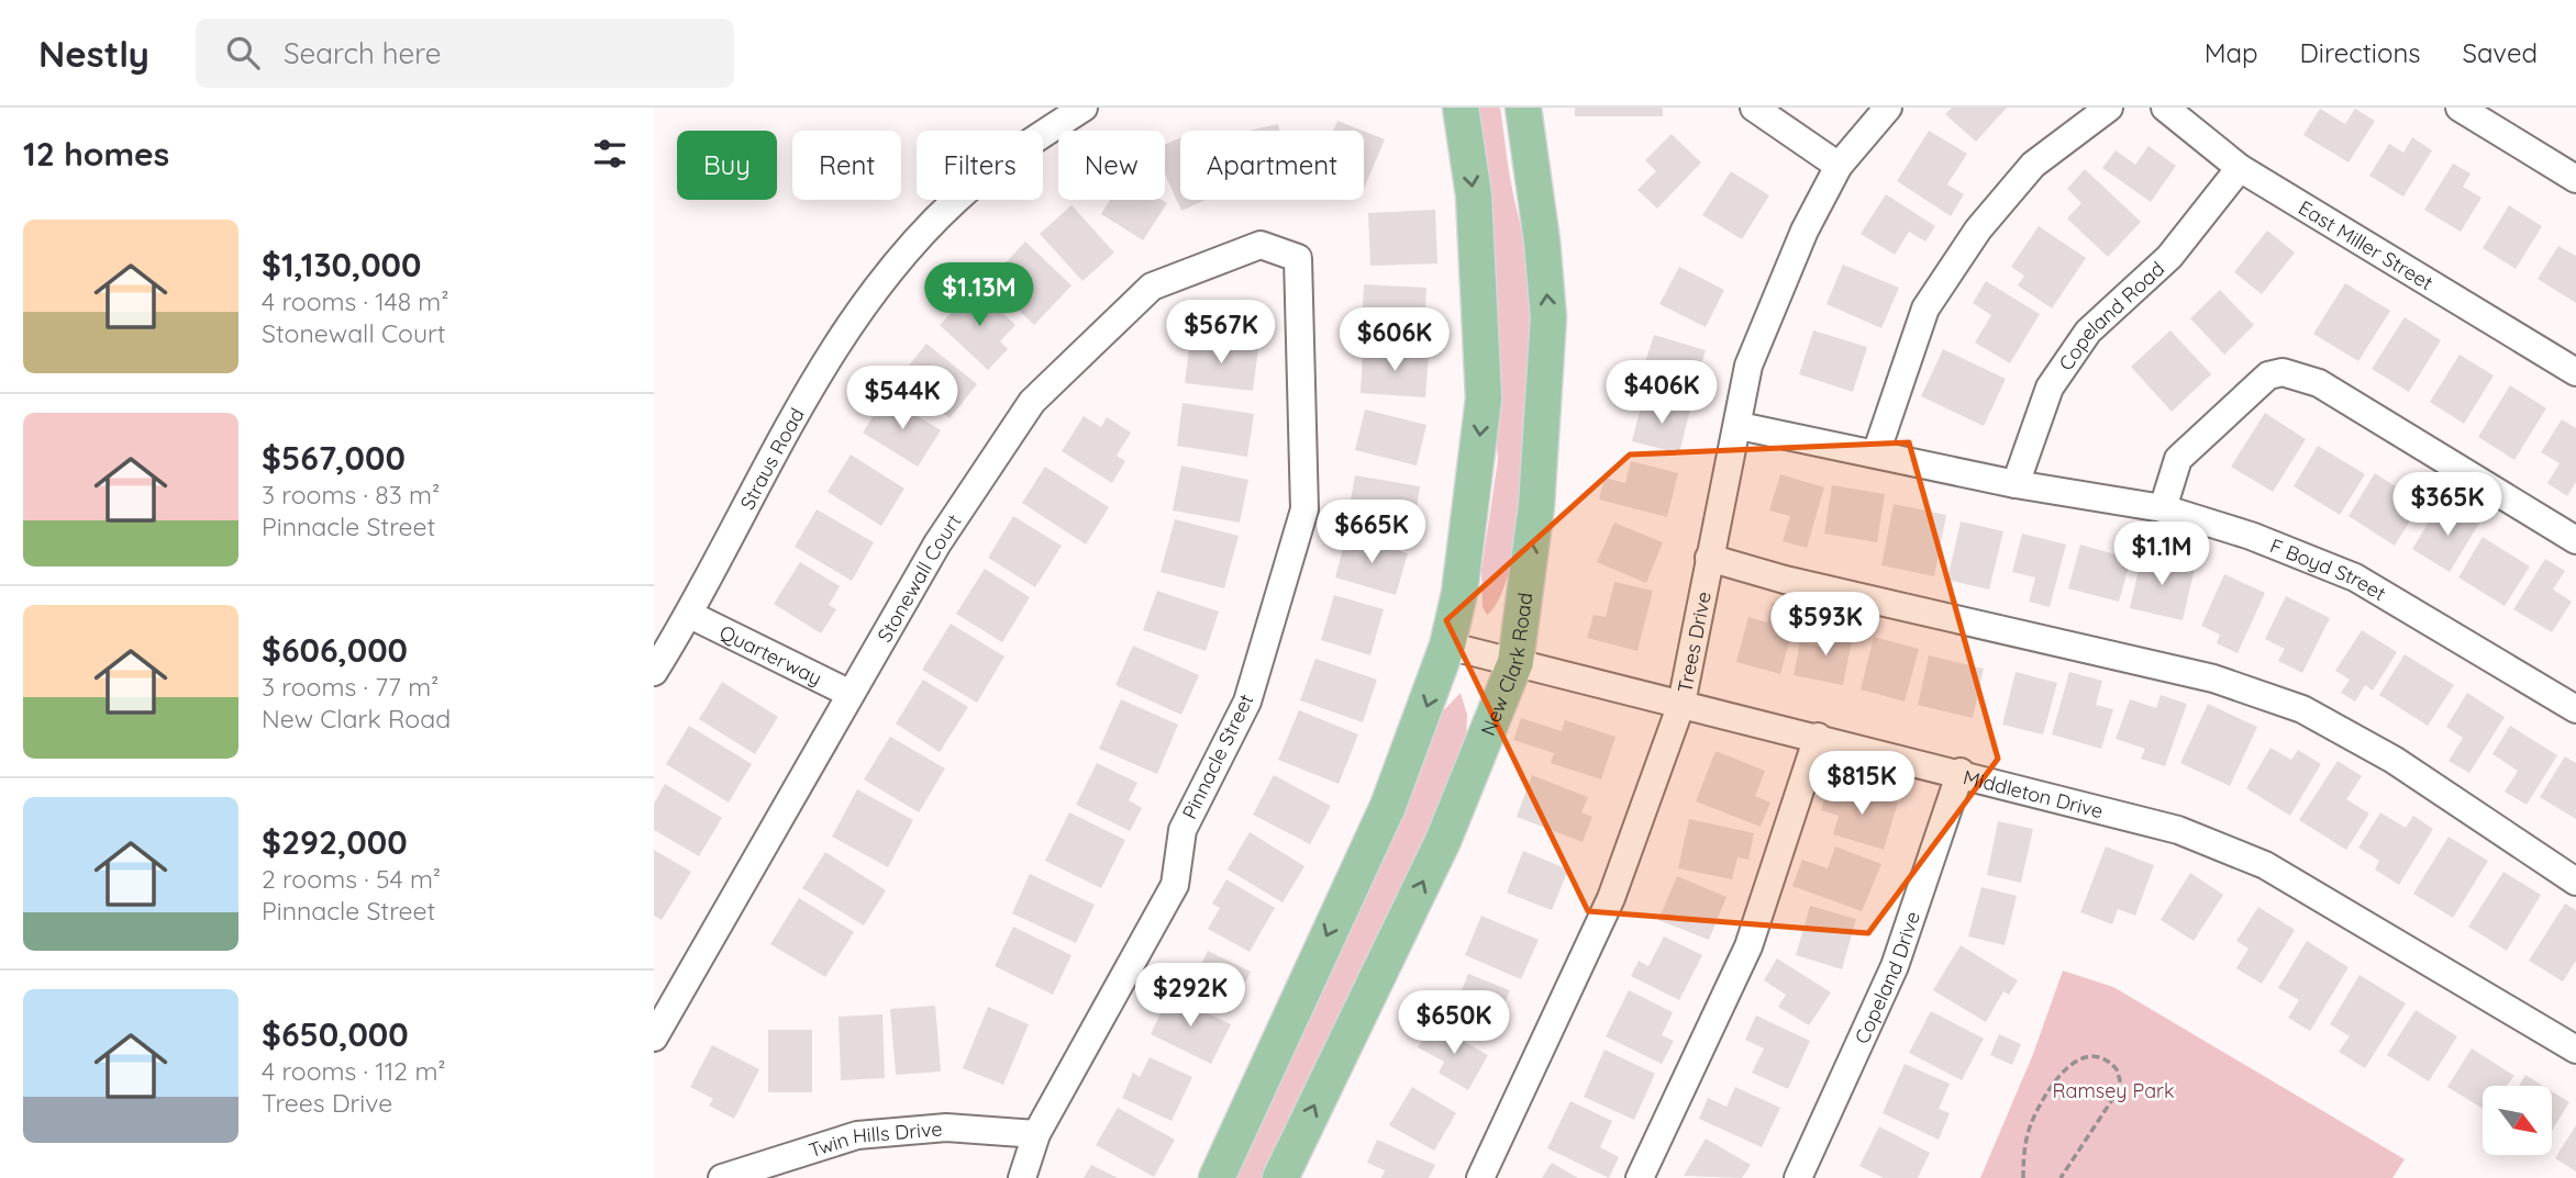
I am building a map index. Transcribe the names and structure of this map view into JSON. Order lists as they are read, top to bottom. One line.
{"streets":{"main road":["New Clark Road"],"street":["East Miller Street","Copeland Road","Straus Road","F Boyd Street","Stonewall Court","Trees Drive","Quarterway","Pinnacle Street","Middleton Drive","Copeland Drive","Twin Hills Drive"]},"crossings":[["East Miller Street","Copeland Road"],["Copeland Road","F Boyd Street"],["Straus Road","Quarterway"],["F Boyd Street","Trees Drive"],["Stonewall Court","Quarterway"],["Stonewall Court","Pinnacle Street"],["Trees Drive","Middleton Drive"],["New Clark Road","Middleton Drive"],["Pinnacle Street","Twin Hills Drive"],["Middleton Drive","Copeland Drive"]],"parks":["Ramsey Park"],"north":"bottom right","page":{"header":"Nestly","search":"Search here","nav":["Map","Directions","Saved"],"heading":"12 homes","chip":["Buy","Rent","Filters","New","Apartment"],"list":[{"name":"$1,130,000","note":"4 rooms · 148 m² · Stonewall Court"},{"name":"$567,000","note":"3 rooms · 83 m² · Pinnacle Street"},{"name":"$606,000","note":"3 rooms · 77 m² · New Clark Road"},{"name":"$292,000","note":"2 rooms · 54 m² · Pinnacle Street"},{"name":"$650,000","note":"4 rooms · 112 m² · Trees Drive"}],"price":["$1.13M","$567K","$606K","$406K","$544K","$365K","$665K","$1.1M","$593K","$815K","$292K","$650K"]}}
